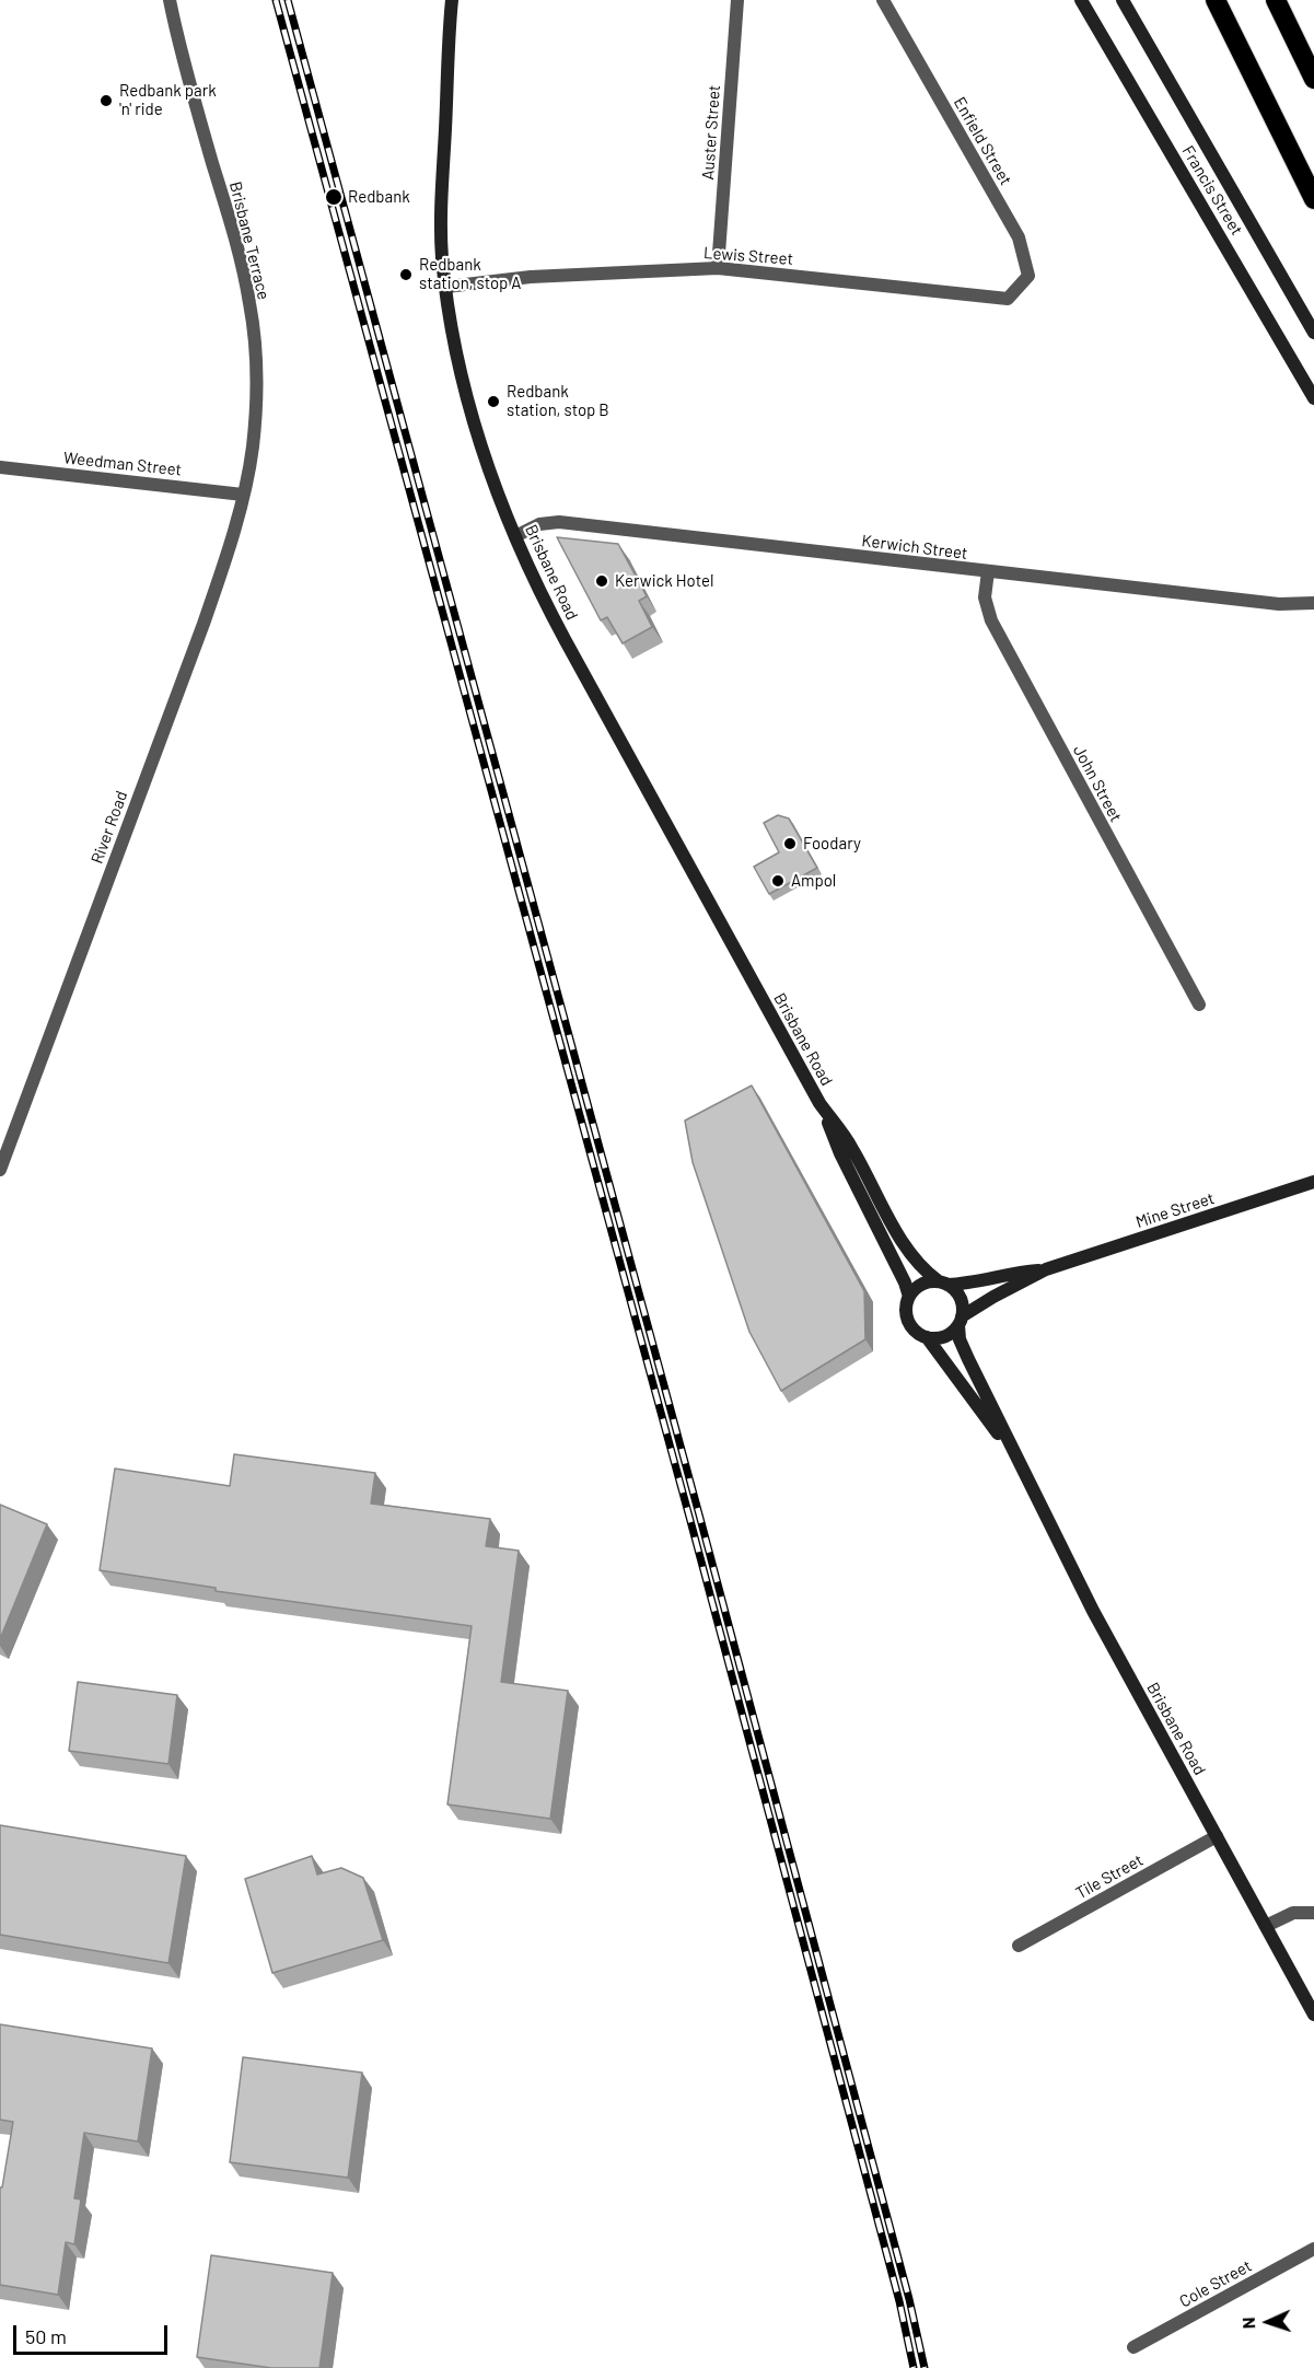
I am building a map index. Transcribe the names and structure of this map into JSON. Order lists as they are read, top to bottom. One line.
{"streets":{"main road":["Francis Street","Brisbane Road","Mine Street"],"street":["Auster Street","Enfield Street","Brisbane Terrace","Lewis Street","Weedman Street","Kerwich Street","John Street","River Road","Tile Street","Cole Street"]},"crossings":[["Auster Street","Lewis Street"],["Enfield Street","Lewis Street"],["Brisbane Terrace","Weedman Street"],["Brisbane Terrace","River Road"],["Lewis Street","Brisbane Road"],["Weedman Street","River Road"],["Kerwich Street","Brisbane Road"],["Kerwich Street","John Street"],["Brisbane Road","Mine Street"],["Brisbane Road","Tile Street"]],"places":["Redbank park 'n' ride","Redbank","Redbank station, stop A","Redbank station, stop B","Kerwick Hotel","Foodary","Ampol"],"scale_bar":"50 m","north":"left"}
